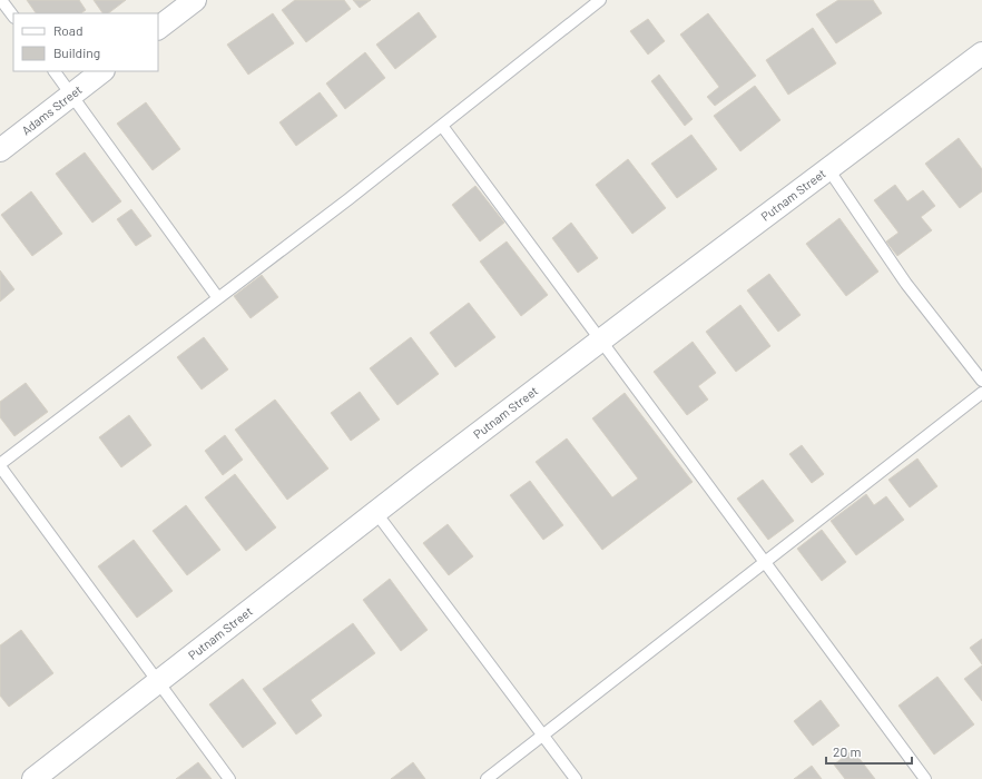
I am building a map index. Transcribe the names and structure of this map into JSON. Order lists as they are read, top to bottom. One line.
{"streets":{"street":["Adams Street","Putnam Street"]},"legend":["Road","Building"],"scale_bar":"20 m"}
